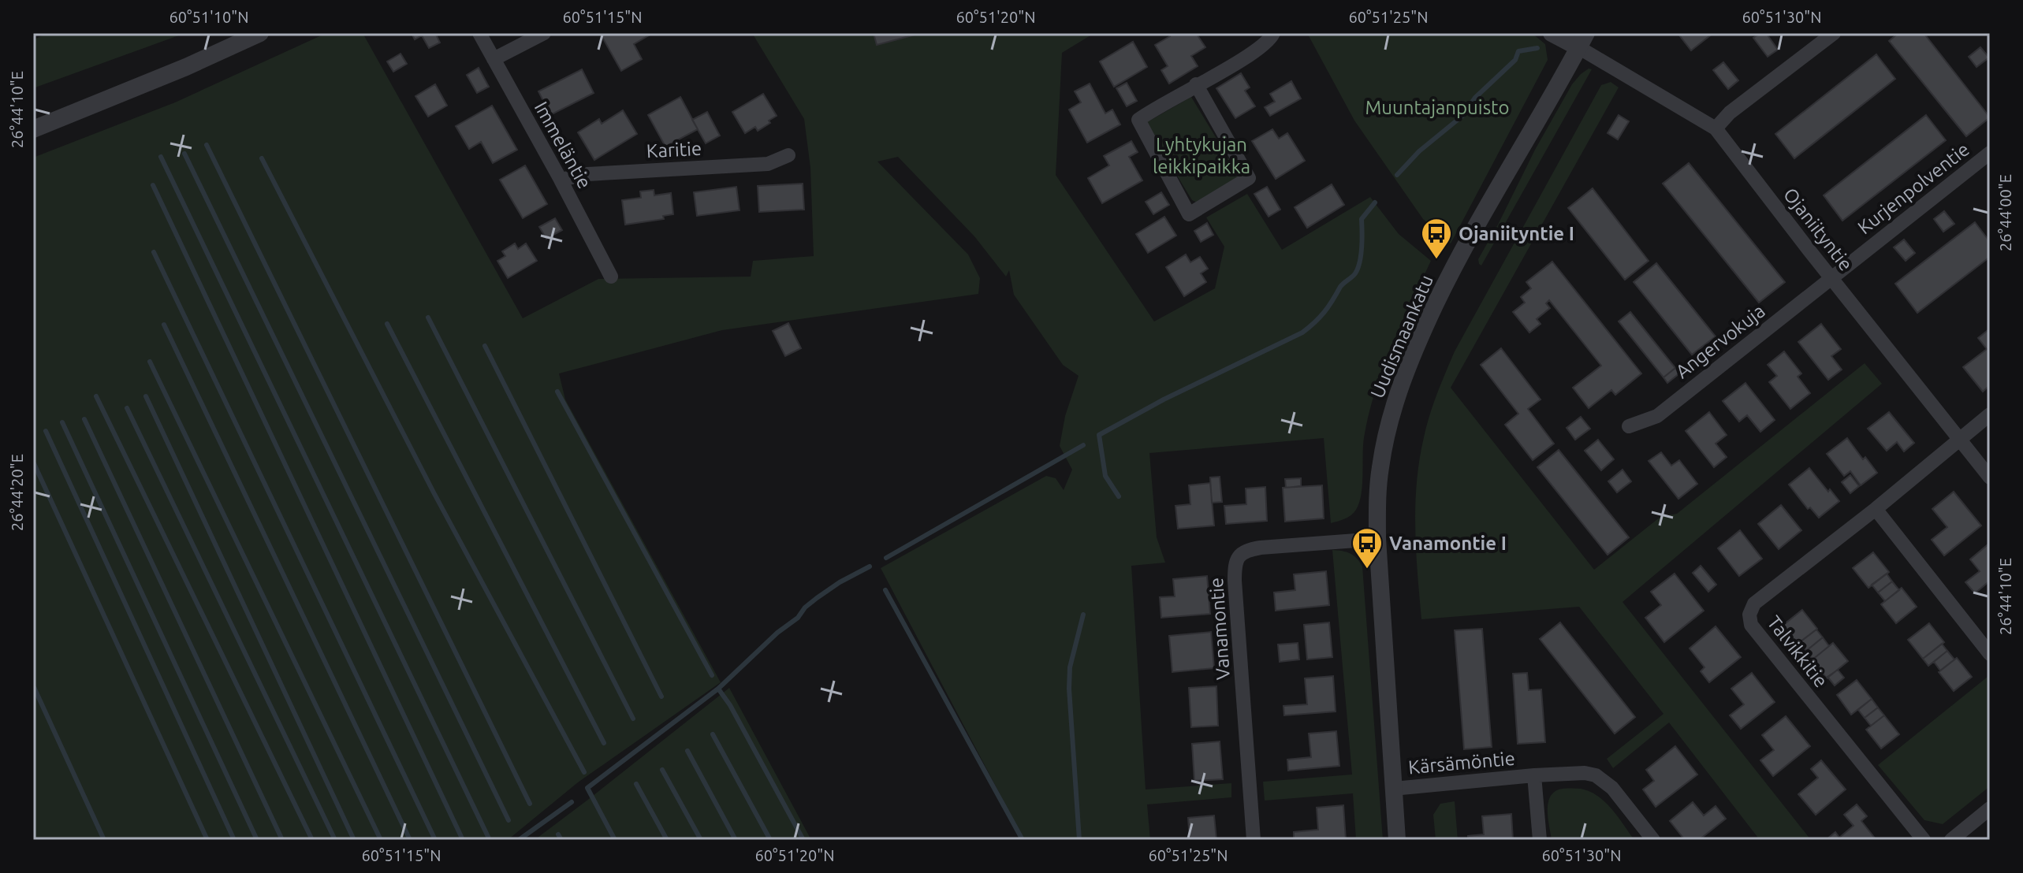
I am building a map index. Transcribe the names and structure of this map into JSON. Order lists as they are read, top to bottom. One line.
{"streets":{"street":["Immeläntie","Karitie","Kurjenpolventie","Ojaniityntie","Uudismaankatu","Angervokuja","Vanamontie","Talvikkitie","Kärsämöntie"]},"crossings":[["Immeläntie","Karitie"],["Kurjenpolventie","Ojaniityntie"],["Kurjenpolventie","Angervokuja"],["Ojaniityntie","Uudismaankatu"],["Ojaniityntie","Angervokuja"],["Ojaniityntie","Talvikkitie"],["Uudismaankatu","Vanamontie"],["Uudismaankatu","Kärsämöntie"]],"parks":["Muuntajanpuisto","Lyhtykujan leikkipaikka"],"places":{"bus stop":["Ojaniityntie I","Vanamontie I"]},"coordinates":["60°51'10\"N","60°51'15\"N","60°51'20\"N","60°51'25\"N","60°51'30\"N","26°44'10\"E","26°44'00\"E","26°44'20\"E"]}
